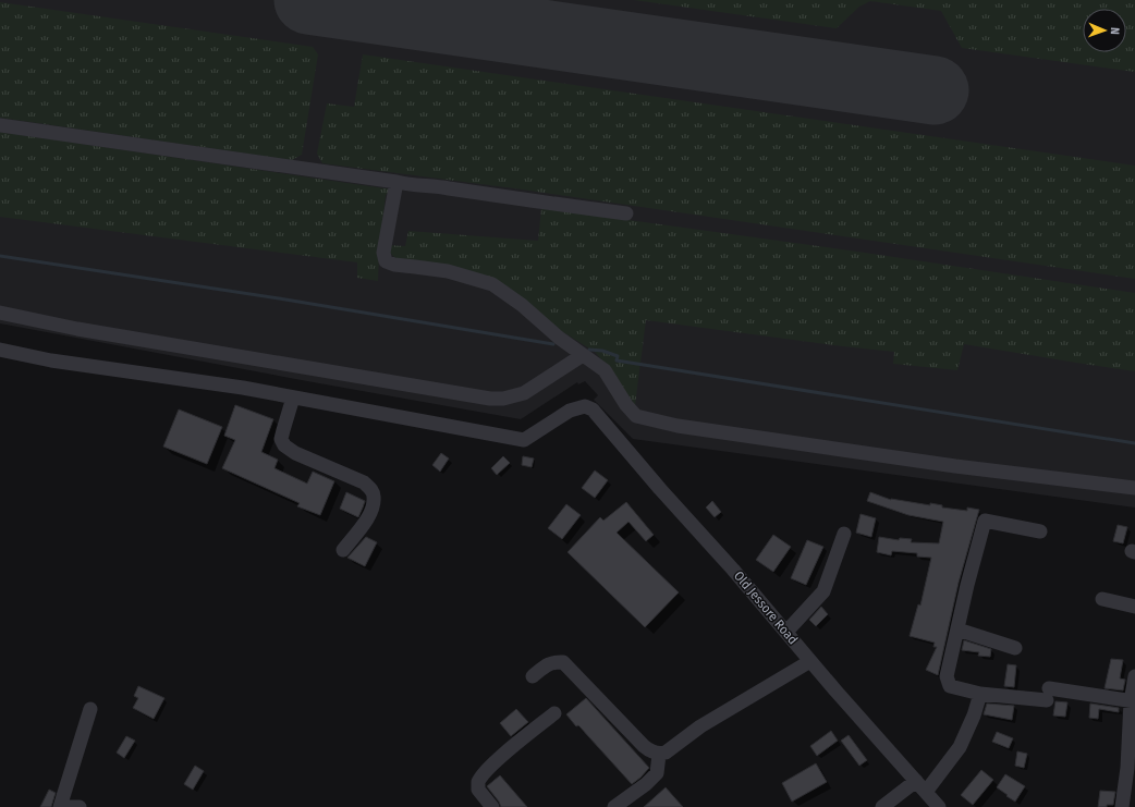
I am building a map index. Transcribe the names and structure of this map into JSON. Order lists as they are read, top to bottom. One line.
{"streets":{"street":["Old Jessore Road"]},"north":"right"}
